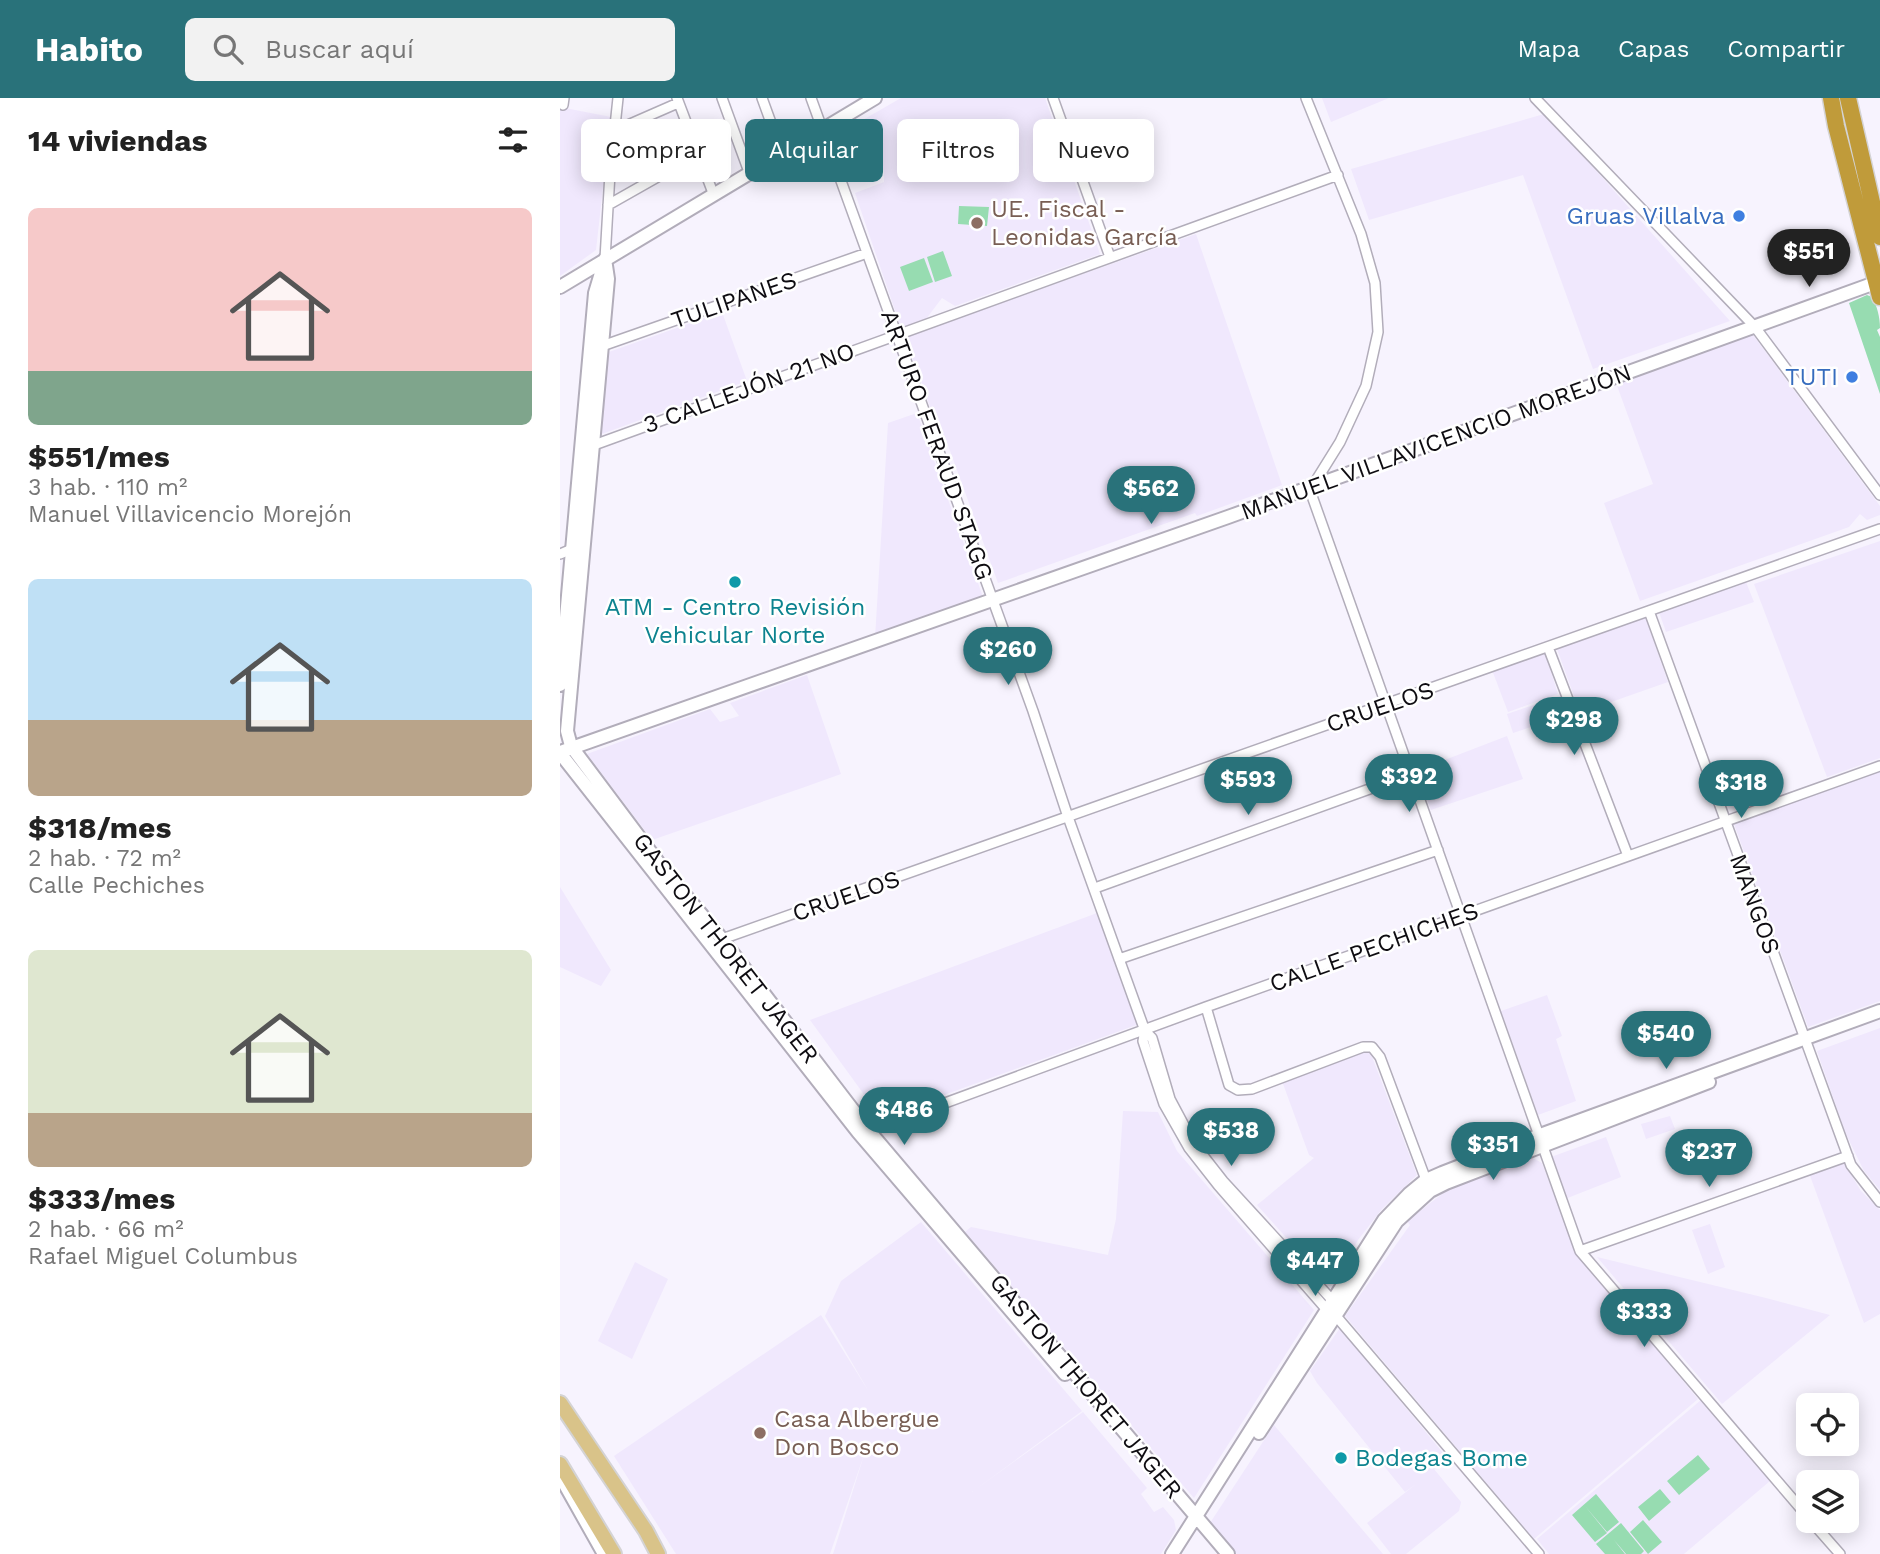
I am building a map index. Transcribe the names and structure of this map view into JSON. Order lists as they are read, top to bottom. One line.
{"streets":{"street":["TULIPANES","3 CALLEJÓN 21 NO","MANUEL VILLAVICENCIO MOREJÓN","ARTURO FERAUD STAGG","CRUELOS","MANGOS","CALLE PECHICHES","GASTON THORET JAGER"]},"crossings":[["TULIPANES","ARTURO FERAUD STAGG"],["3 CALLEJÓN 21 NO","ARTURO FERAUD STAGG"],["MANUEL VILLAVICENCIO MOREJÓN","ARTURO FERAUD STAGG"],["MANUEL VILLAVICENCIO MOREJÓN","GASTON THORET JAGER"],["ARTURO FERAUD STAGG","CRUELOS"],["ARTURO FERAUD STAGG","CALLE PECHICHES"],["CRUELOS","MANGOS"],["CRUELOS","GASTON THORET JAGER"],["MANGOS","CALLE PECHICHES"],["CALLE PECHICHES","GASTON THORET JAGER"]],"places":["Gruas Villalva","UE. Fiscal - Leonidas García","TUTI","ATM - Centro Revisión Vehicular Norte","Casa Albergue Don Bosco","Bodegas Bome"],"page":{"header":"Habito","search":"Buscar aquí","nav":["Mapa","Capas","Compartir"],"heading":"14 viviendas","chip":["Comprar","Alquilar","Filtros","Nuevo"],"list":[{"name":"$551/mes","note":"3 hab. · 110 m² · Manuel Villavicencio Morejón"},{"name":"$318/mes","note":"2 hab. · 72 m² · Calle Pechiches"},{"name":"$333/mes","note":"2 hab. · 66 m² · Rafael Miguel Columbus"}],"price":["$551","$562","$260","$298","$392","$593","$318","$540","$486","$538","$351","$237","$447","$333"]}}
